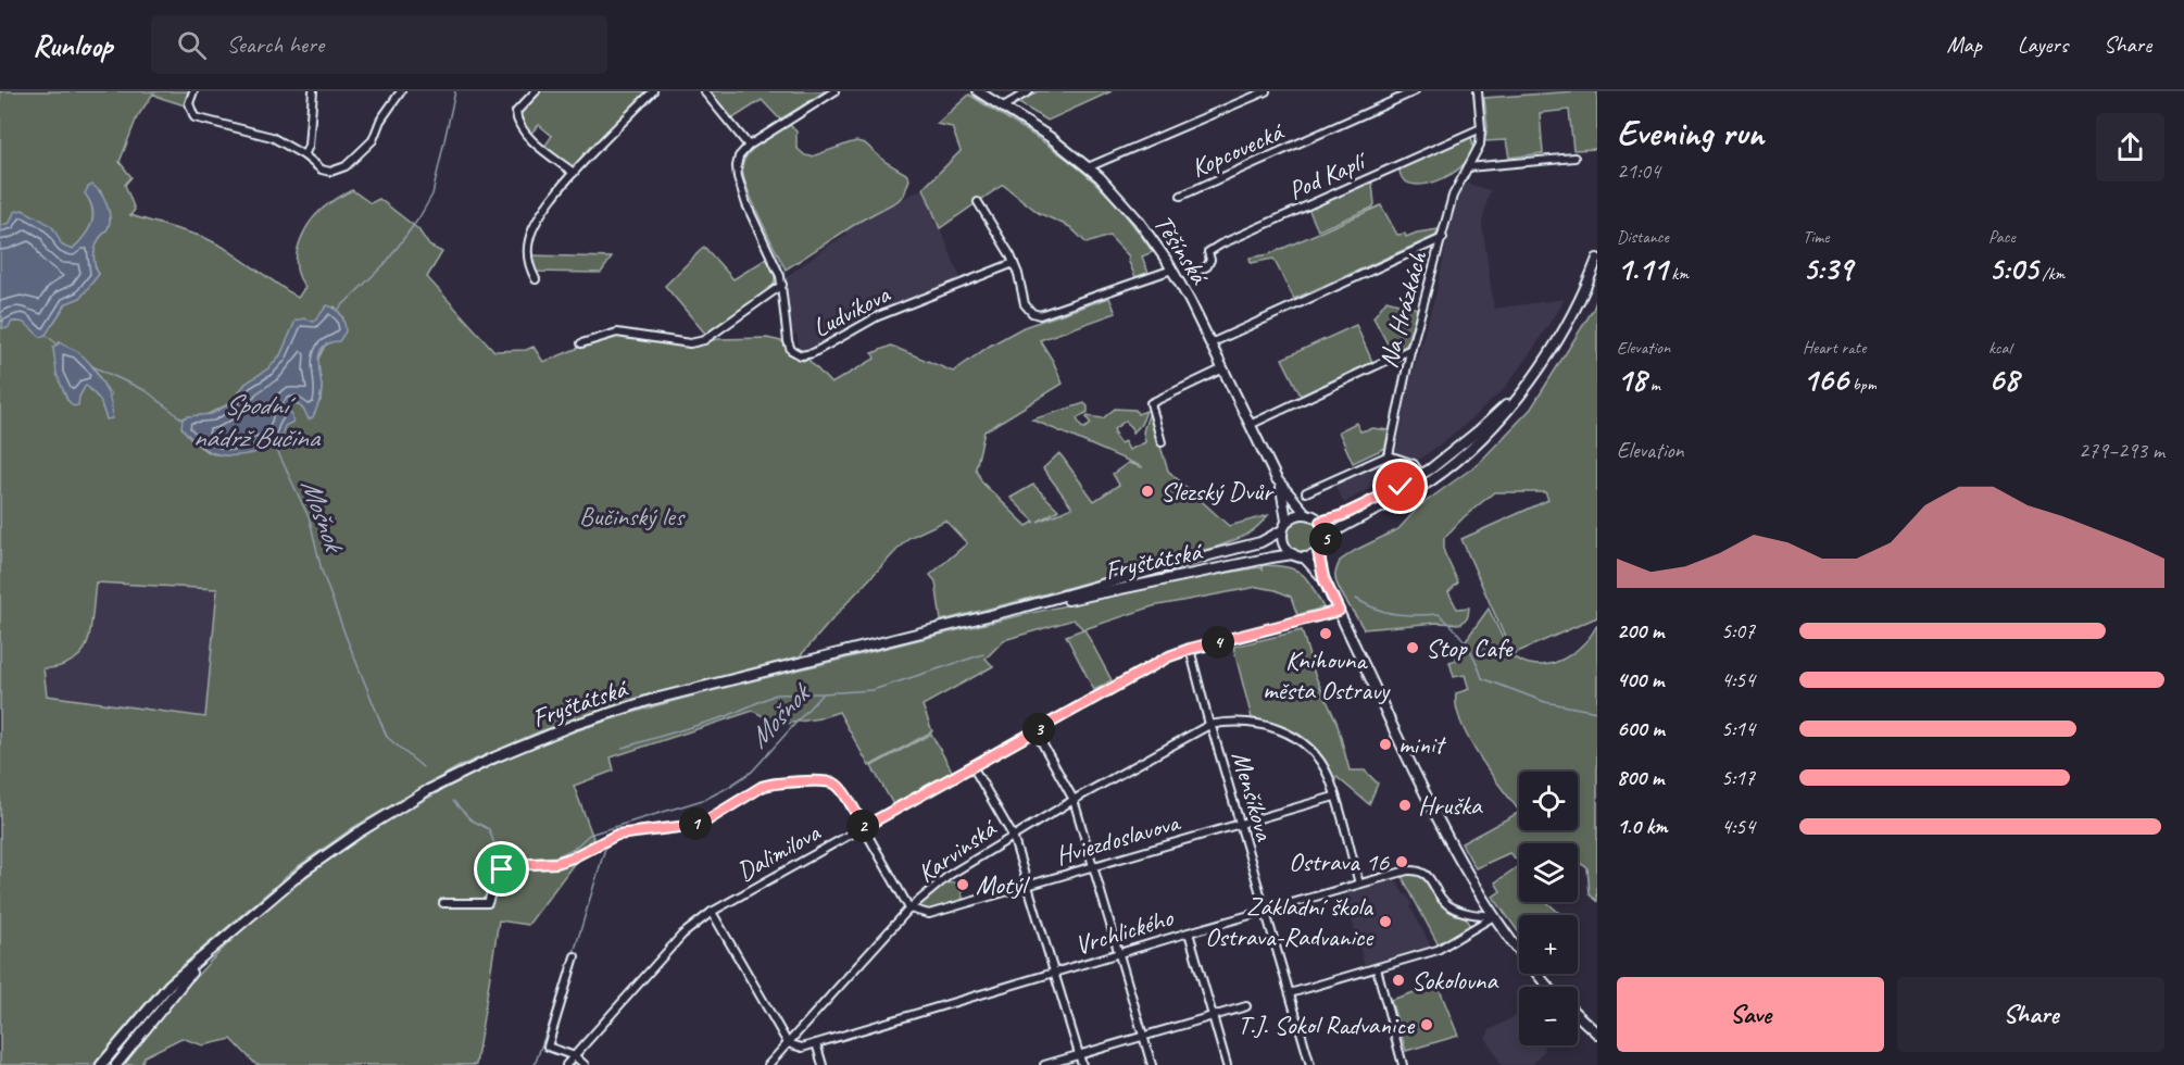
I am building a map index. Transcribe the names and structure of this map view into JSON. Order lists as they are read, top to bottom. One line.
{"streets":{"main road":["Těšínská","Fryštátská"],"street":["Kopcovecká","Pod Kaplí","Na Hrázkách","Ludvíkova","Menšíkova","Hviezdoslavova","Karvinská","Dalimilova","Vrchlického"]},"crossings":[["Pod Kaplí","Na Hrázkách"],["Těšínská","Fryštátská"],["Menšíkova","Hviezdoslavova"],["Menšíkova","Karvinská"],["Menšíkova","Dalimilova"],["Menšíkova","Vrchlického"],["Hviezdoslavova","Karvinská"],["Karvinská","Vrchlického"]],"water":["Spodní nádrž Bučina","Mošnok"],"parks":["Bučinský les"],"places":["Slezský Dvůr","Knihovna města Ostravy","Stop Cafe","minit","Hruška","Ostrava 16","Motýl","Základní škola Ostrava-Radvanice","Sokolovna","T.J. Sokol Radvanice"],"page":{"header":"Runloop","search":"Search here","nav":["Map","Layers","Share"],"heading":["Evening run","21:04"],"stats":[["Distance","1.11 km"],["Time","5:39"],["Pace","5:05 /km"],["Elevation","18 m"],["Heart rate","166 bpm"],["kcal","68"]],"chart":["Elevation","279–293 m"],"pins":["5","4","3","1","2"],"list":[{"name":"200 m","note":"5:07"},{"name":"400 m","note":"4:54"},{"name":"600 m","note":"5:14"},{"name":"800 m","note":"5:17"},{"name":"1.0 km","note":"4:54"}],"map_buttons":["+","−"],"buttons":["Save","Share"]}}
